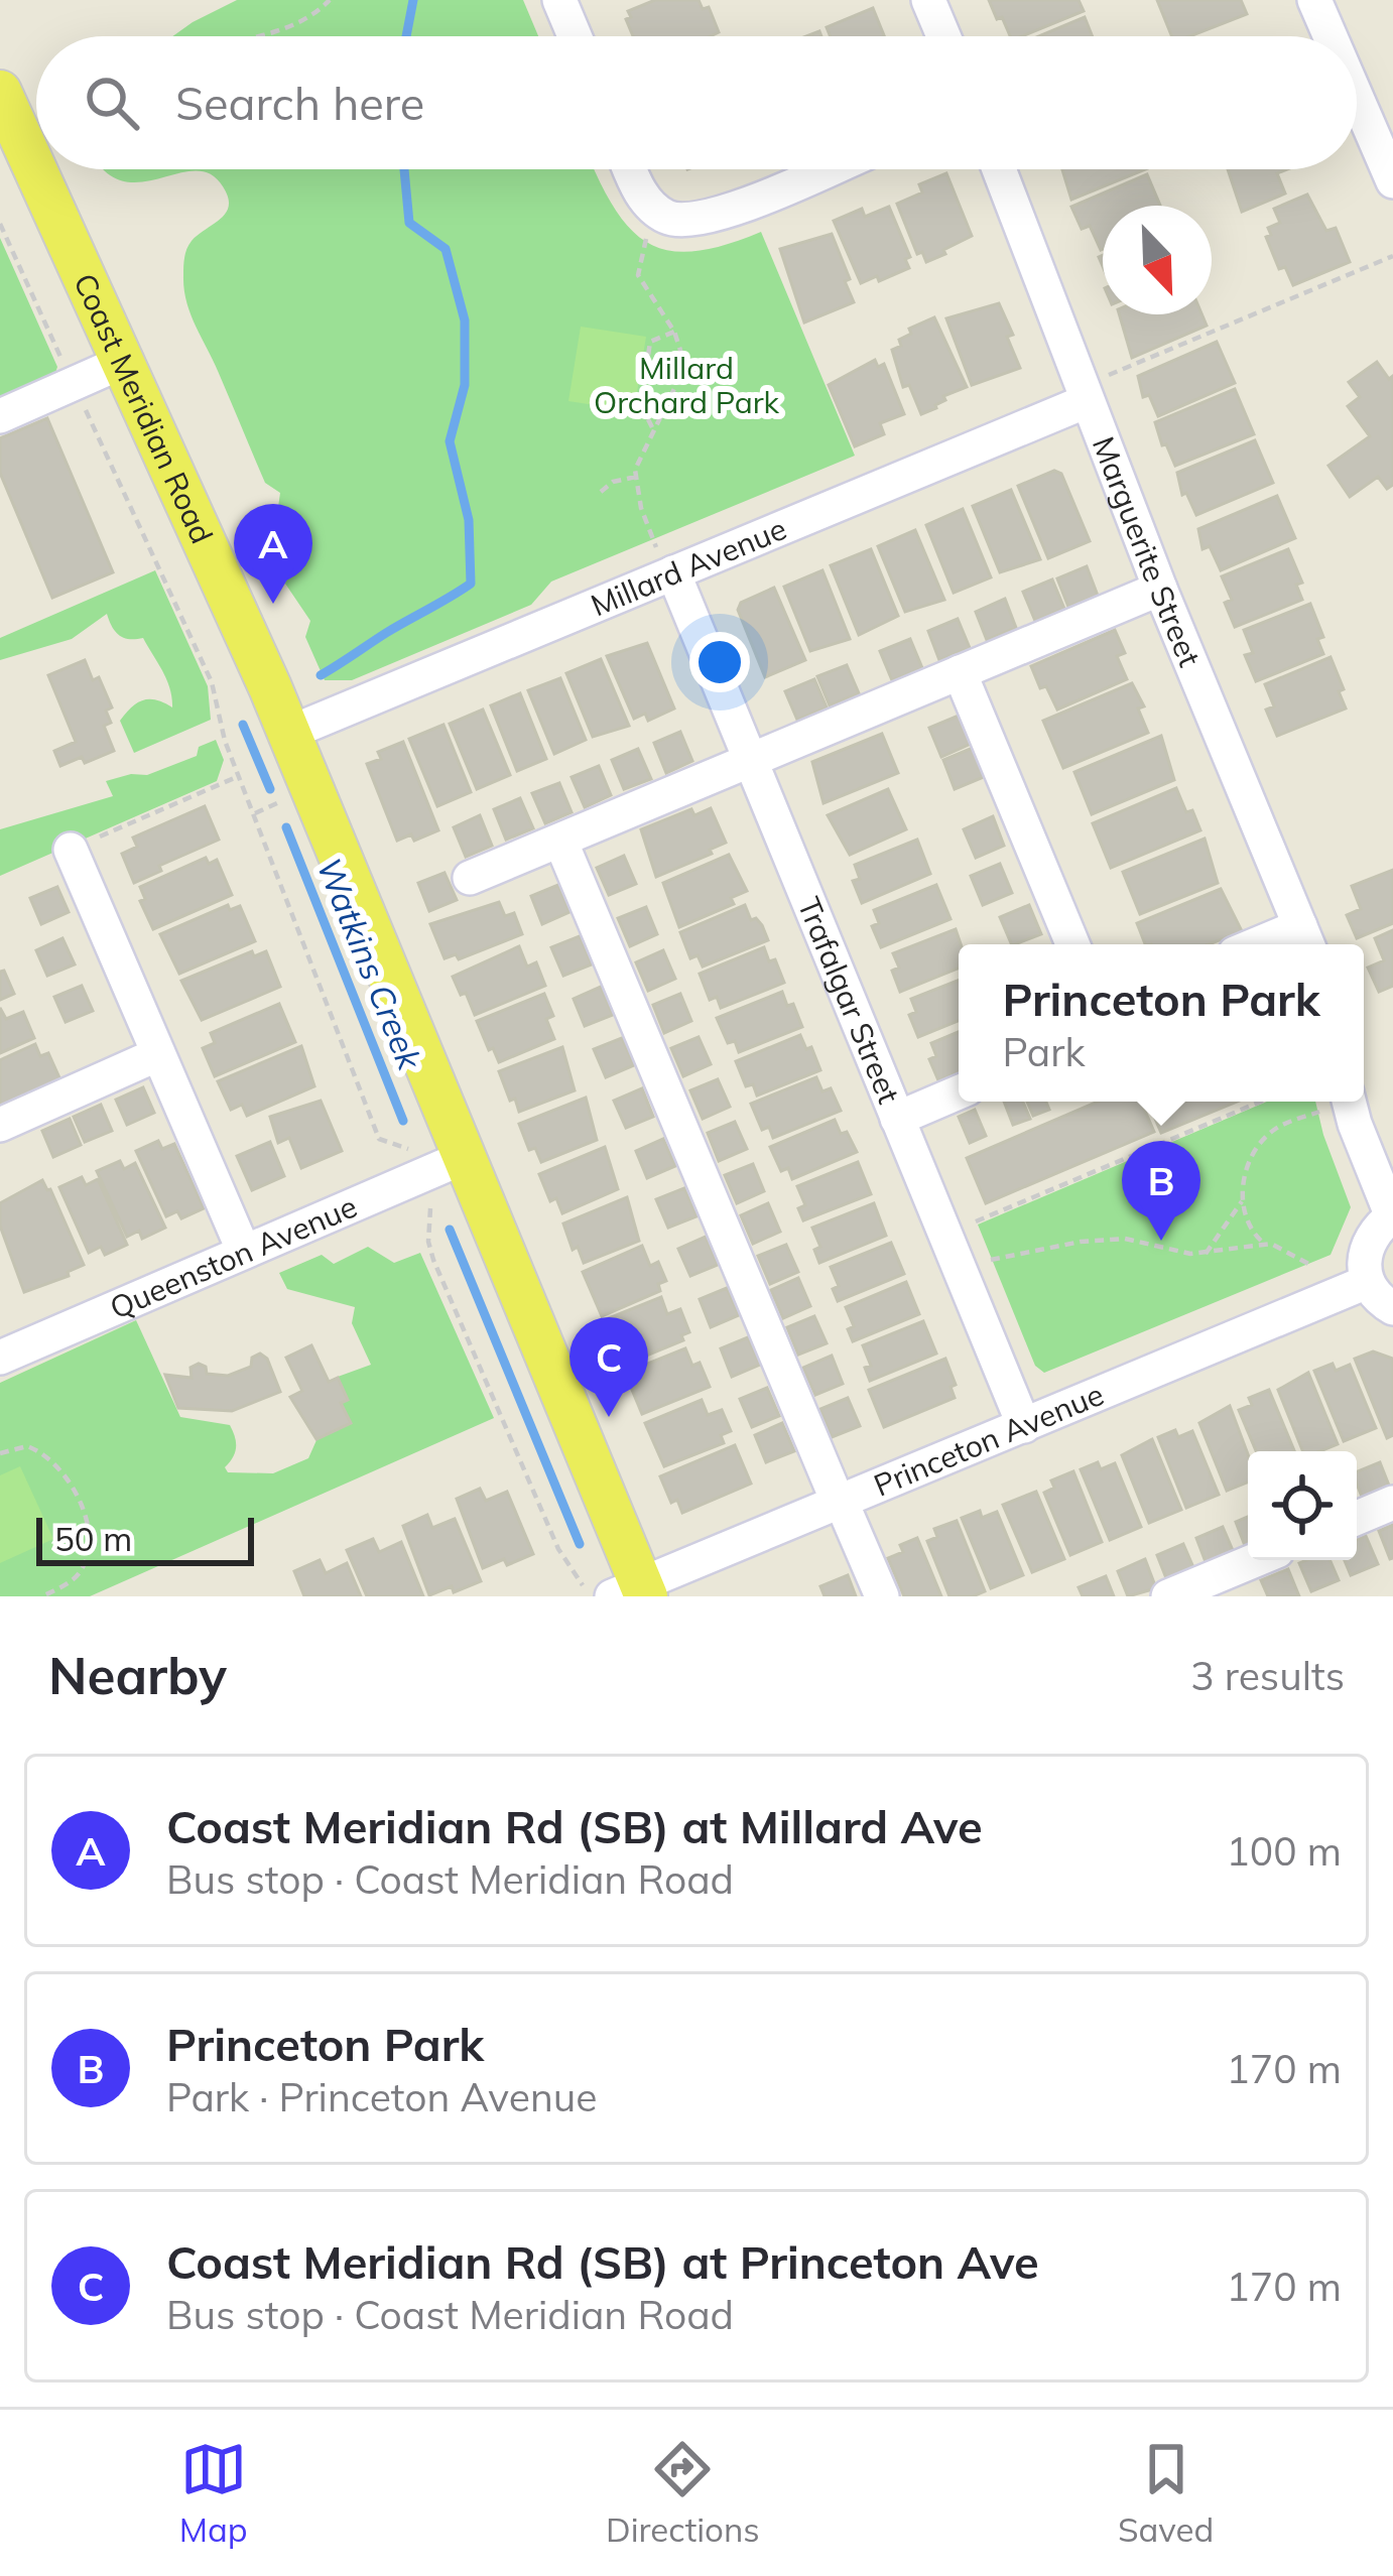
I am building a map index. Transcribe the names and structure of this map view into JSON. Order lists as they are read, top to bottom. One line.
{"streets":{"main road":["Coast Meridian Road"],"street":["Marguerite Street","Millard Avenue","Trafalgar Street","Queenston Avenue","Princeton Avenue"]},"crossings":[["Coast Meridian Road","Millard Avenue"],["Coast Meridian Road","Queenston Avenue"],["Coast Meridian Road","Princeton Avenue"],["Marguerite Street","Millard Avenue"],["Millard Avenue","Trafalgar Street"],["Trafalgar Street","Princeton Avenue"]],"water":["Watkins Creek"],"parks":["Millard Orchard Park"],"scale_bar":"50 m","north":"bottom right","page":{"search":"Search here","pins":["A","B","C"],"popup":["Princeton Park","Park"],"scale":"50 m","heading":["Nearby","3 results"],"list":[{"mark":"A","name":"Coast Meridian Rd (SB) at Millard Ave","note":"Bus stop · Coast Meridian Road","value":"100 m"},{"mark":"B","name":"Princeton Park","note":"Park · Princeton Avenue","value":"170 m"},{"mark":"C","name":"Coast Meridian Rd (SB) at Princeton Ave","note":"Bus stop · Coast Meridian Road","value":"170 m"}],"nav":["Map","Directions","Saved"]}}
